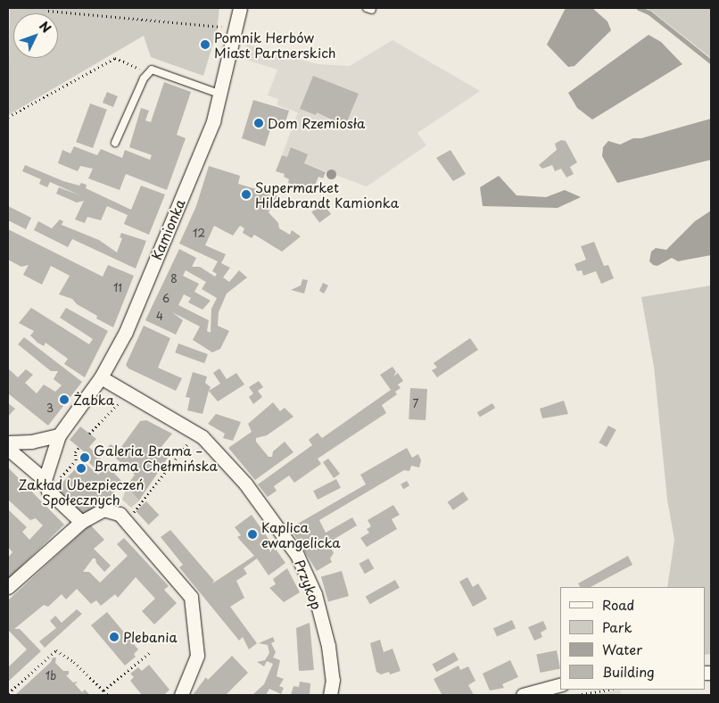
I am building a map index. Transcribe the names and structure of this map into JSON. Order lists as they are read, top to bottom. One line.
{"streets":{"street":["Kamionka","Przykop"]},"crossings":[["Kamionka","Przykop"]],"places":["Pomnik Herbów Miast Partnerskich","Dom Rzemiosła","Supermarket Hildebrandt Kamionka","Żabka","Galeria Brama – Brama Chełmińska","Zakład Ubezpieczeń Społecznych","Kaplica ewangelicka","Plebania"],"house_numbers":["12","8","11","6","4","7","3","1b"],"legend":["Road","Park","Water","Building"],"north":"top right"}
